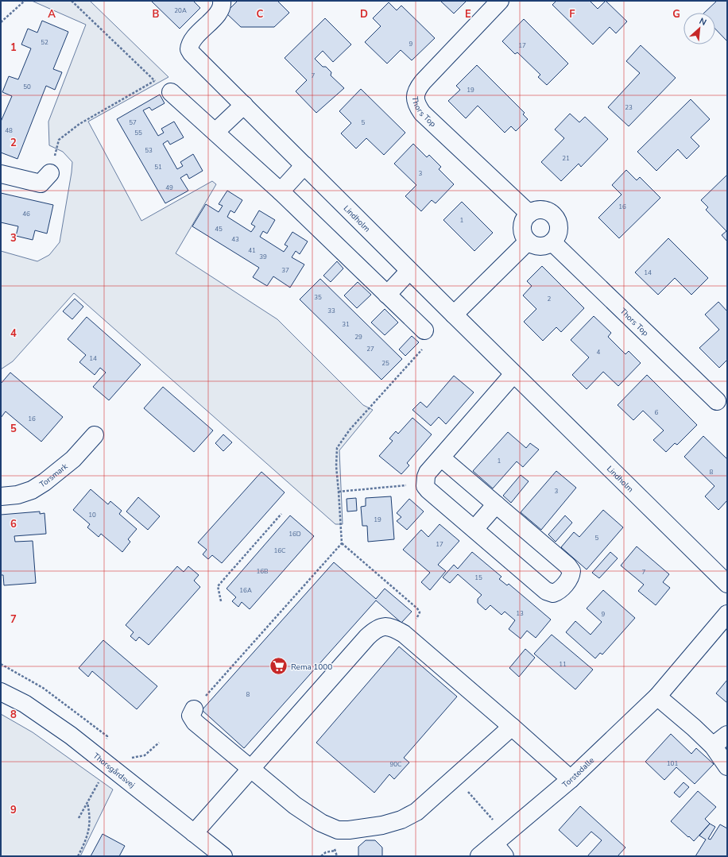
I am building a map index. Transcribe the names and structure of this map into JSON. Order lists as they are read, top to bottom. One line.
{"streets":{"street":["Thors Top","Lindholm","Torsmark","Thorsgårdsvej","Torstedalle"]},"places":{"supermarket":["Rema 1000"]},"house_numbers":["20A","52","9","17","7","50","19","23","57","5","48","55","53","21","51","3","49","16","46","1","45","43","41","39","37","14","35","2","33","31","29","27","4","14","25","6","16","1","8","3","10","19","16D","5","17","16C","16B","7","15","16A","13","9","11","8","101","90C"],"north":"top right","grid":{"columns":["A","B","C","D","E","F","G"],"rows":["1","2","3","4","5","6","7","8","9"]}}
